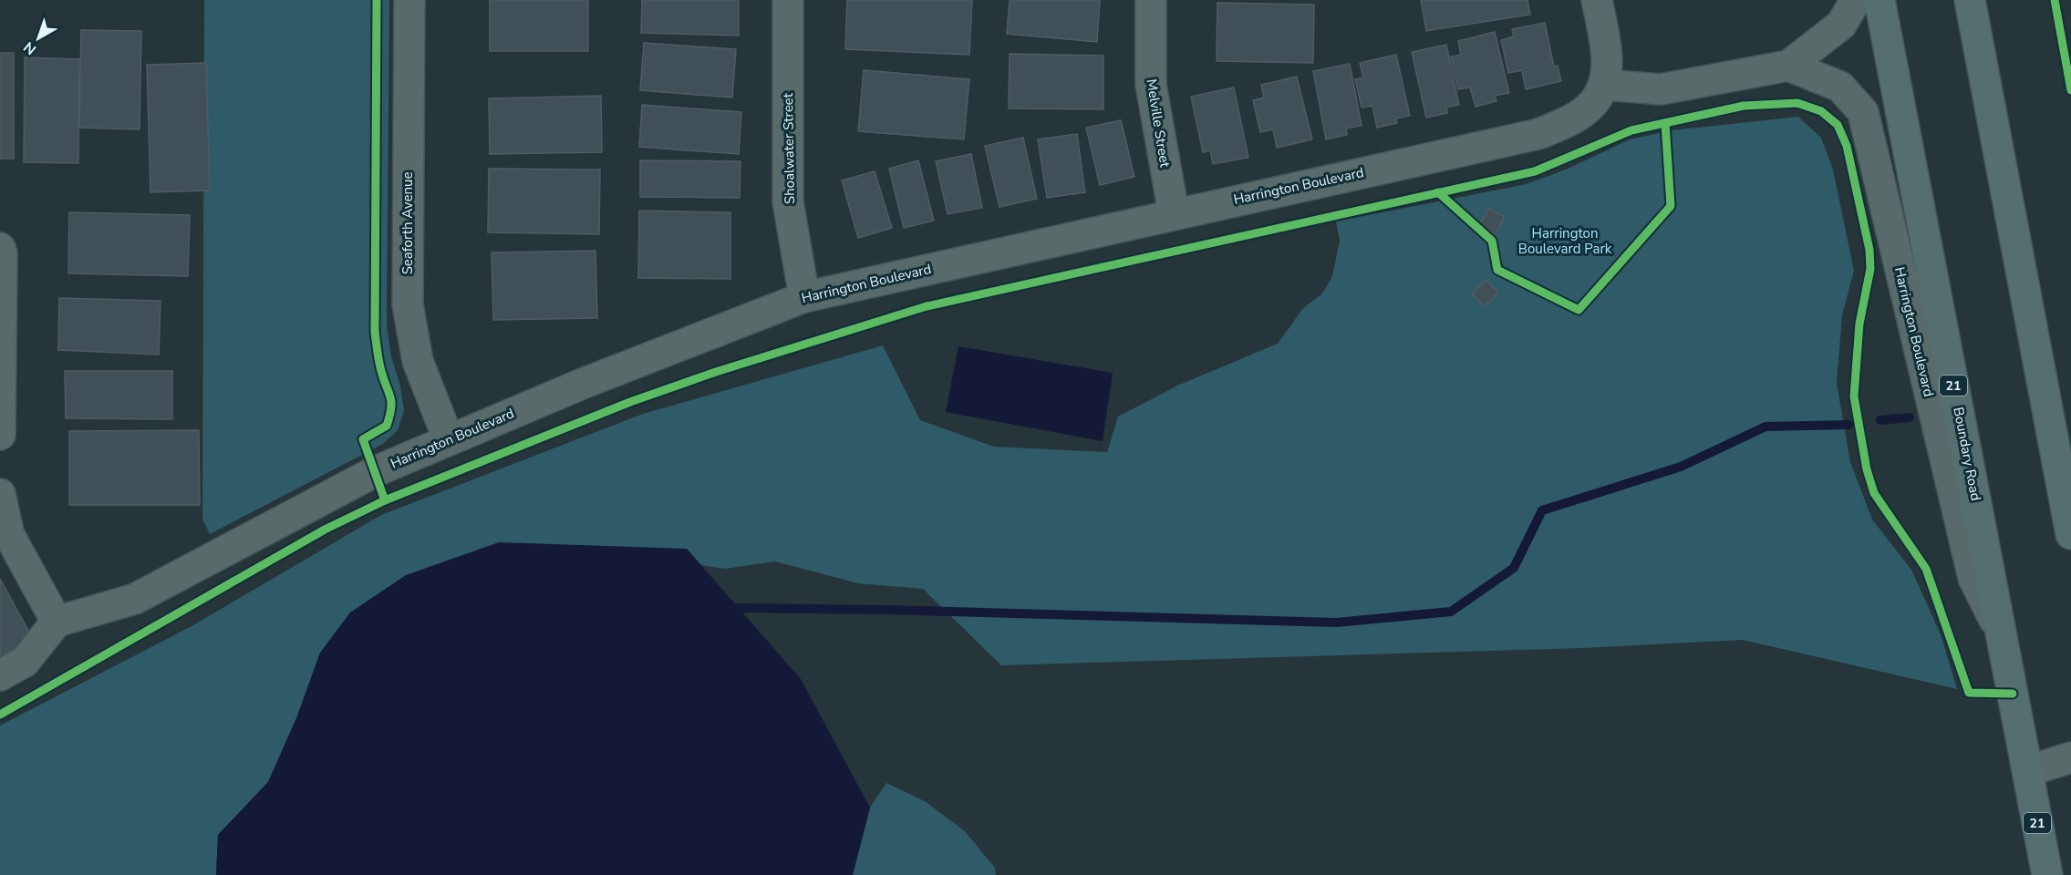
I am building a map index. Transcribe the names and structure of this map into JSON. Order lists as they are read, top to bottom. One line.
{"streets":{"highway":["21","Boundary Road"],"street":["Melville Street","Shoalwater Street","Harrington Boulevard","Seaforth Avenue"]},"crossings":[["Melville Street","Harrington Boulevard"],["Shoalwater Street","Harrington Boulevard"],["Harrington Boulevard","Seaforth Avenue"],["Harrington Boulevard","Boundary Road"]],"parks":["Harrington Boulevard Park"],"north":"bottom left"}
